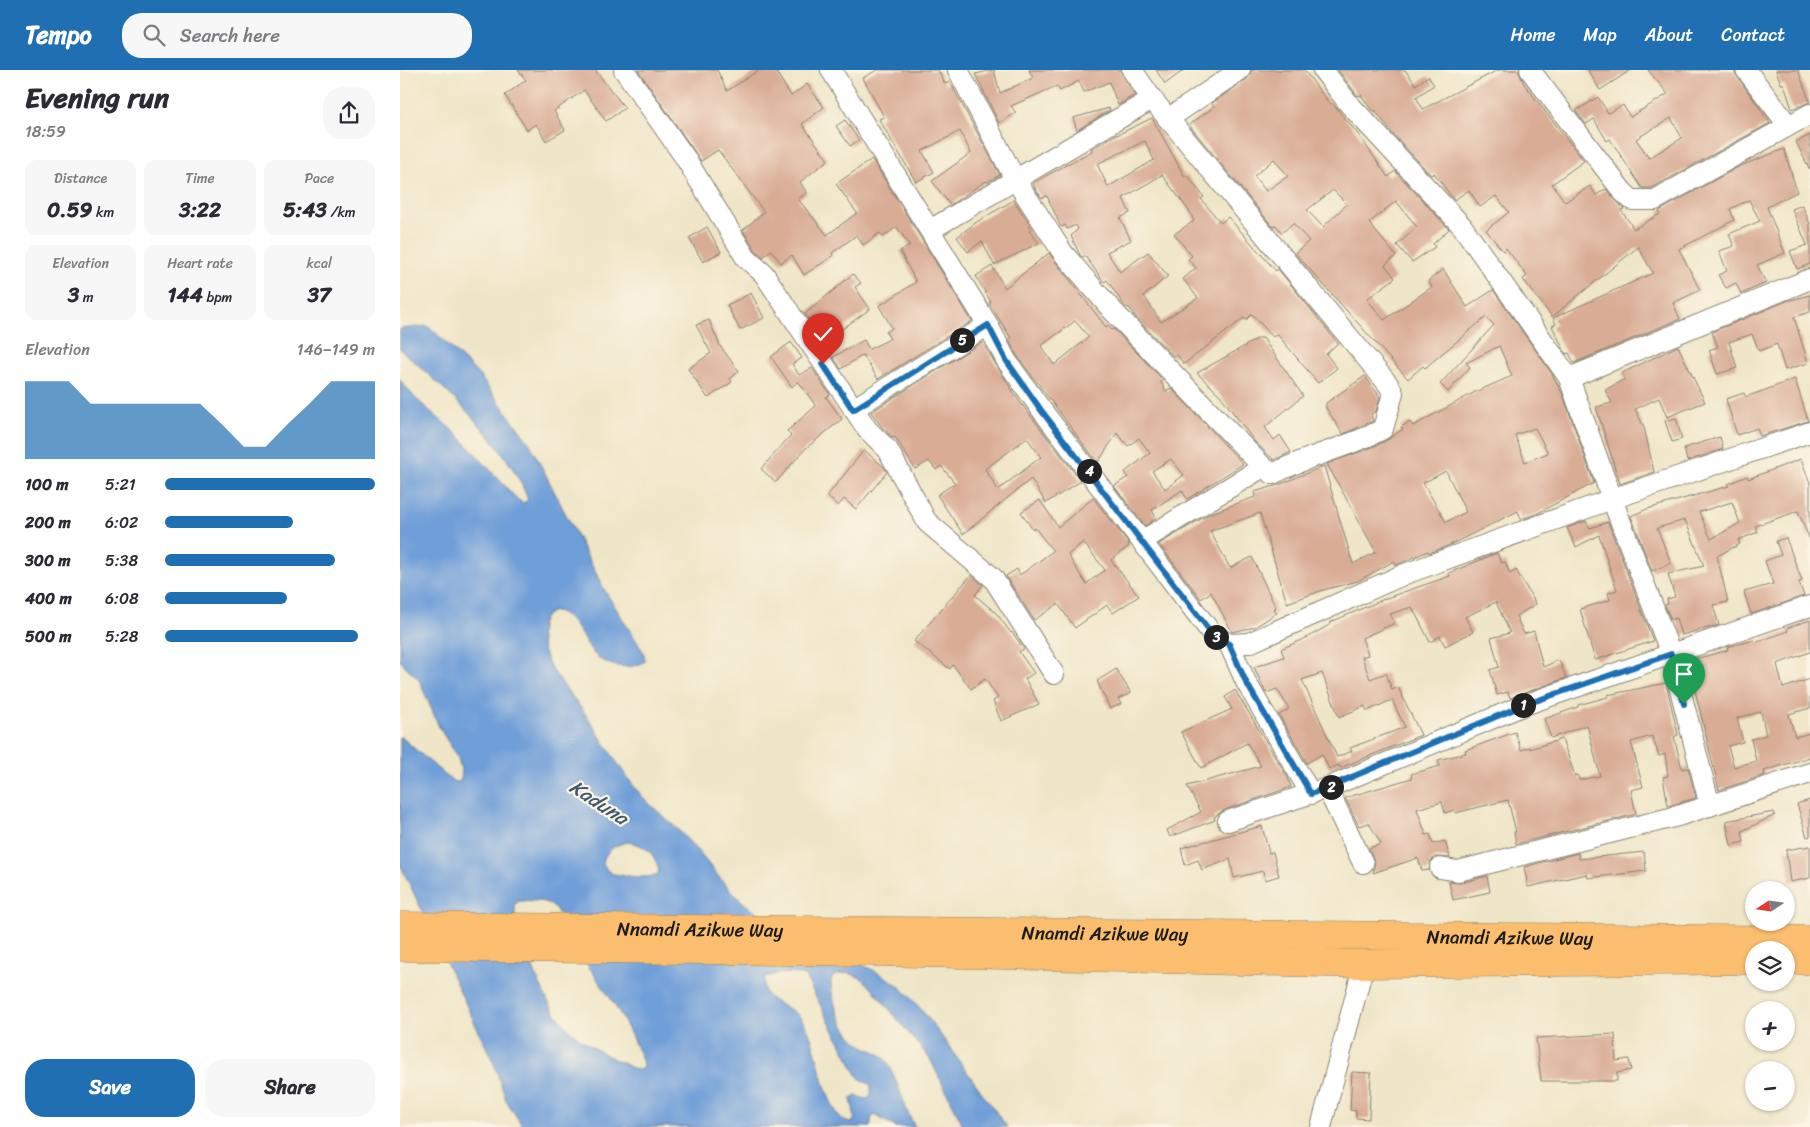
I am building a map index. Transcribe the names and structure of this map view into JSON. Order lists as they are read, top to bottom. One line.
{"streets":{"highway":["Nnamdi Azikwe Way"]},"water":["Kaduna"],"north":"left","page":{"header":"Tempo","search":"Search here","nav":["Home","Map","About","Contact"],"heading":["Evening run","18:59"],"stats":[["Distance","0.59 km"],["Time","3:22"],["Pace","5:43 /km"],["Elevation","3 m"],["Heart rate","144 bpm"],["kcal","37"]],"chart":["Elevation","146–149 m"],"pins":["5","4","3","1","2"],"list":[{"name":"100 m","note":"5:21"},{"name":"200 m","note":"6:02"},{"name":"300 m","note":"5:38"},{"name":"400 m","note":"6:08"},{"name":"500 m","note":"5:28"}],"map_buttons":["+","−"],"buttons":["Save","Share"]}}
